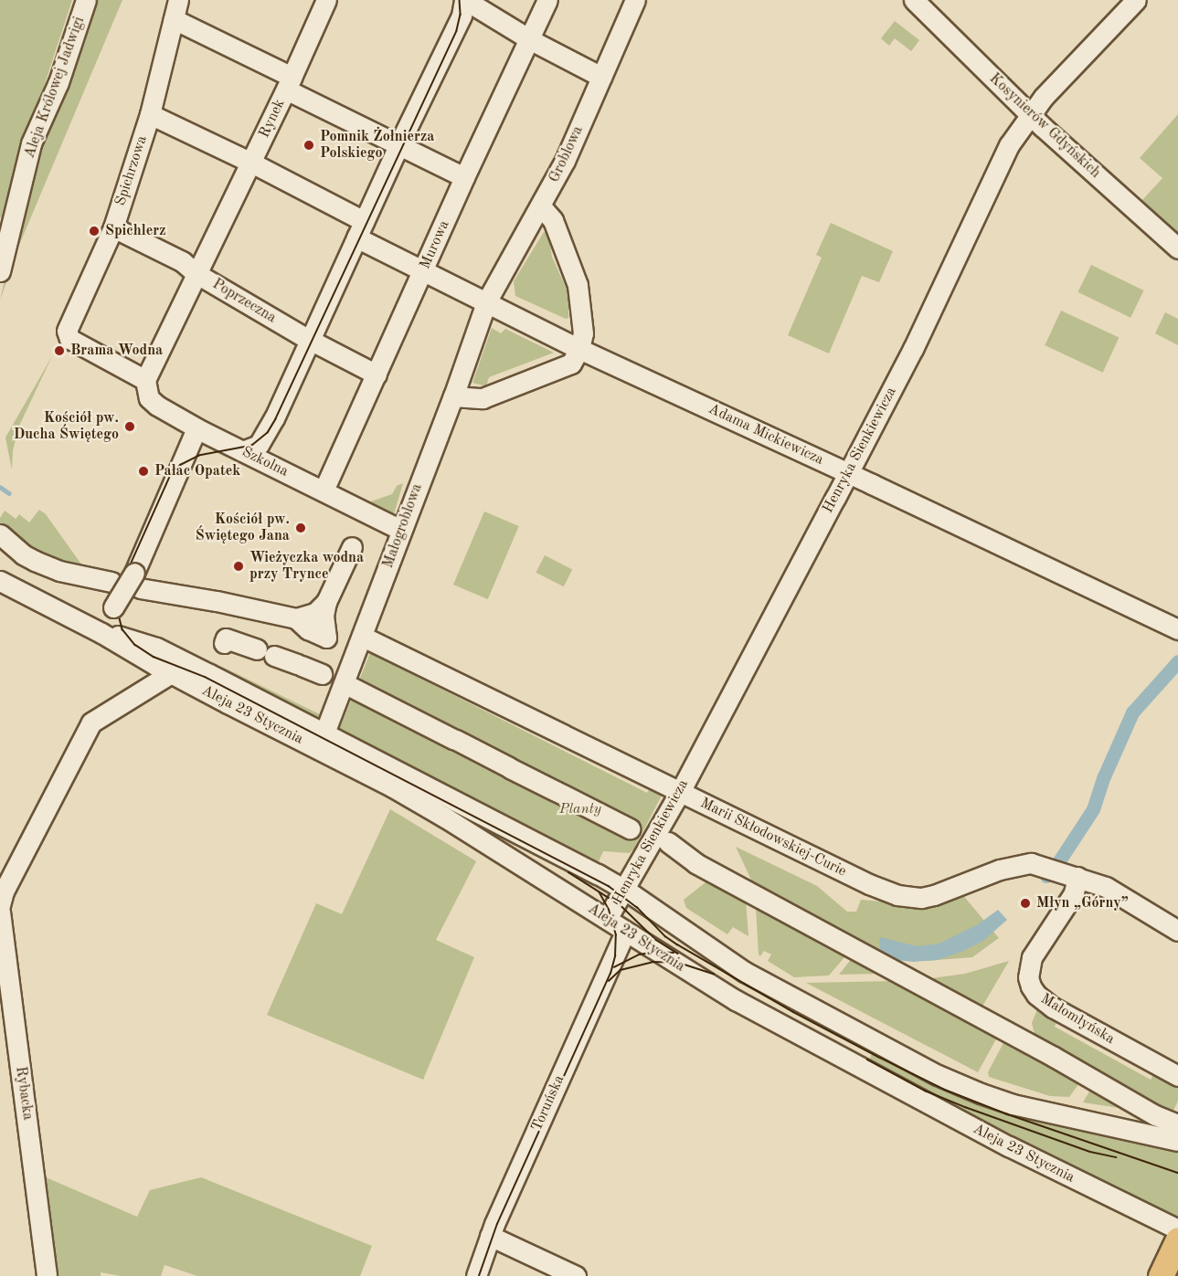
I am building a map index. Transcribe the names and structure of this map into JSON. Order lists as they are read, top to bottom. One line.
{"streets":{"street":["Aleja Królowej Jadwigi","Rynek","Kosynierów Gdyńskich","Groblowa","Spichrzowa","Murowa","Poprzeczna","Adama Mickiewicza","Henryka Sienkiewicza","Szkolna","Małogroblowa","Aleja 23 Stycznia","Marii Skłodowskiej-Curie","Małomłyńska","Rybacka","Toruńska"]},"crossings":[["Rynek","Spichrzowa"],["Rynek","Murowa"],["Rynek","Poprzeczna"],["Rynek","Szkolna"],["Kosynierów Gdyńskich","Henryka Sienkiewicza"],["Groblowa","Adama Mickiewicza"],["Groblowa","Małogroblowa"],["Spichrzowa","Poprzeczna"],["Spichrzowa","Szkolna"],["Murowa","Poprzeczna"],["Murowa","Adama Mickiewicza"],["Murowa","Szkolna"],["Adama Mickiewicza","Henryka Sienkiewicza"],["Adama Mickiewicza","Małogroblowa"],["Henryka Sienkiewicza","Aleja 23 Stycznia"],["Henryka Sienkiewicza","Marii Skłodowskiej-Curie"],["Szkolna","Małogroblowa"],["Małogroblowa","Aleja 23 Stycznia"],["Małogroblowa","Marii Skłodowskiej-Curie"],["Aleja 23 Stycznia","Toruńska"],["Marii Skłodowskiej-Curie","Małomłyńska"]],"parks":["Planty"],"places":["Pomnik Żołnierza Polskiego","Spichlerz","Brama Wodna","Kościół pw. Ducha Świętego","Pałac Opatek","Kościół pw. Świętego Jana","Wieżyczka wodna przy Trynce","Młyn „Górny”"]}
